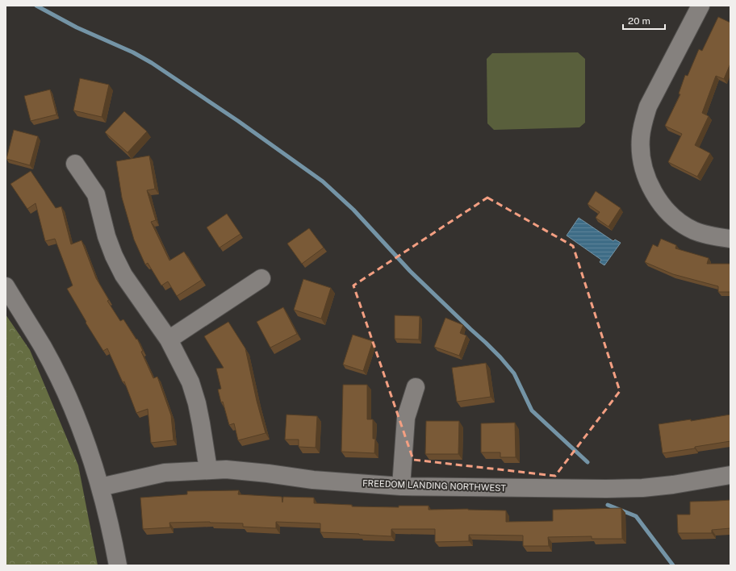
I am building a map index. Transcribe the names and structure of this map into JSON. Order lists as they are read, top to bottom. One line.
{"streets":{"street":["FREEDOM LANDING NORTHWEST"]},"scale_bar":"20 m"}
